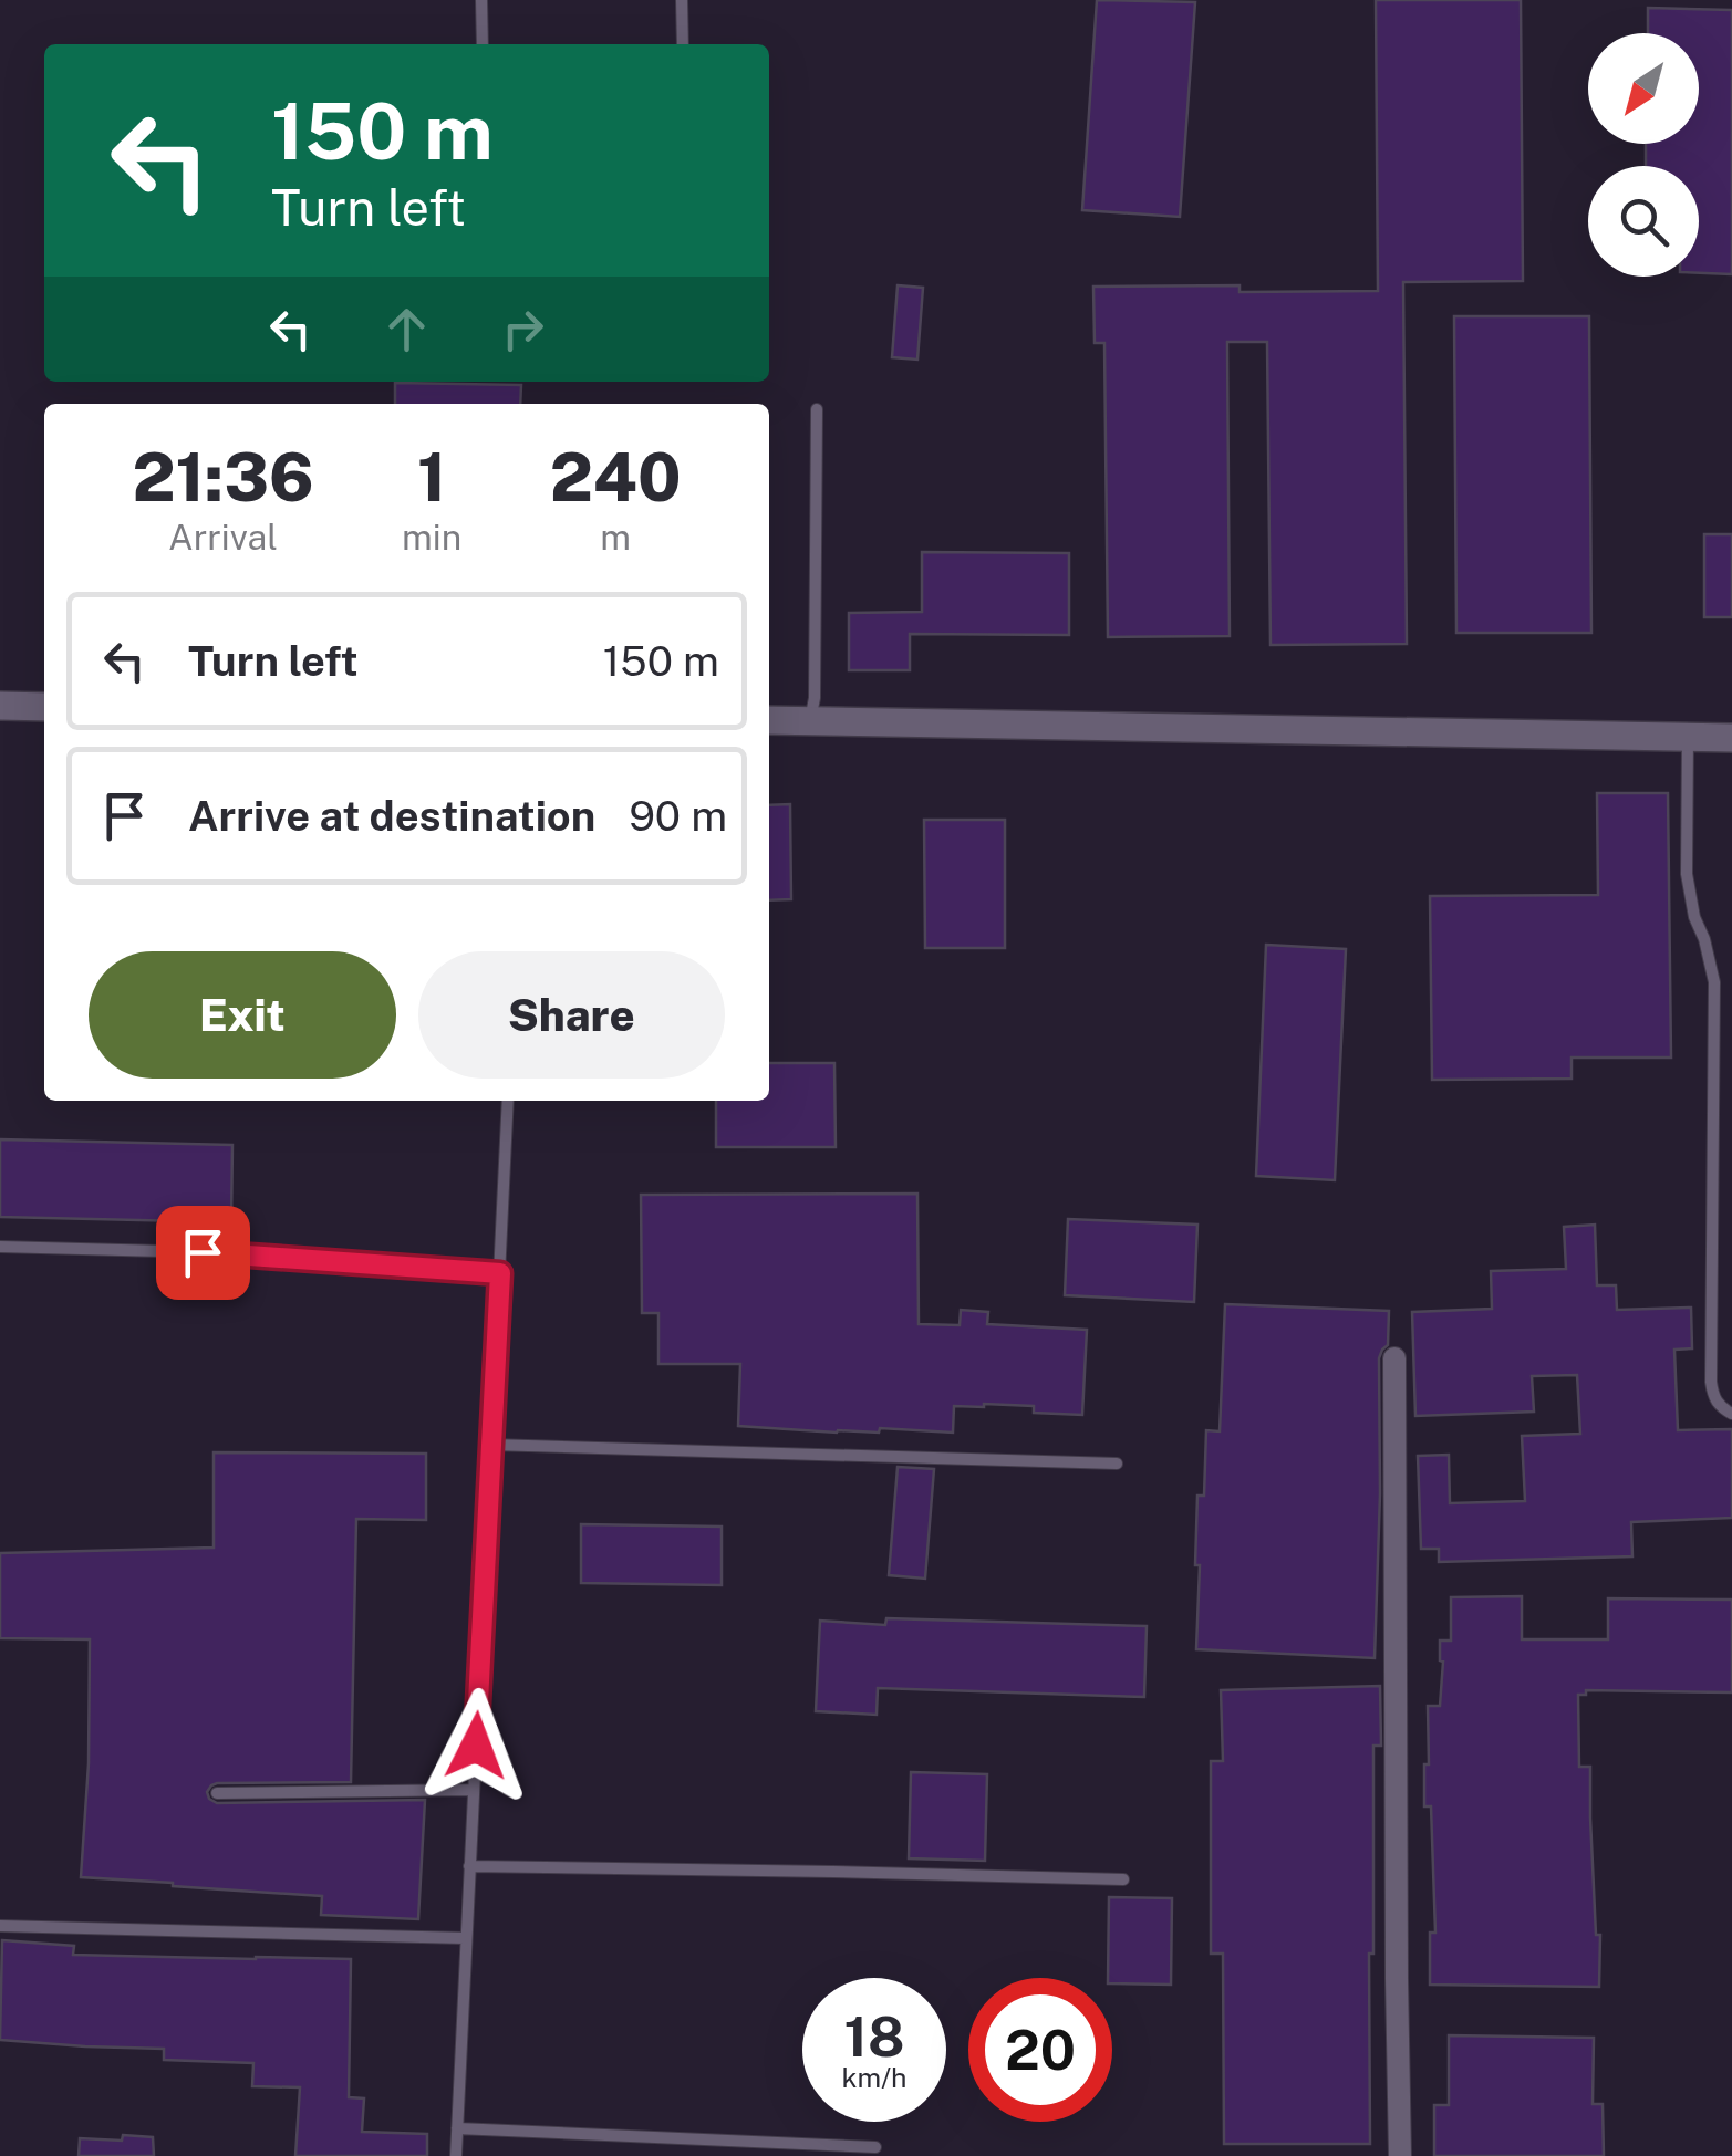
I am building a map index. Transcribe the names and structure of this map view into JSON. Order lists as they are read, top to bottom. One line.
{"north":"bottom left","page":{"turn":["150 m","Turn left"],"eta":["21:36","Arrival","1","min","240","m"],"list":[{"name":"Turn left","value":"150 m"},{"name":"Arrive at destination","value":"90 m"}],"buttons":["Exit","Share"],"speed":"18 km/h","limit":"20"}}
